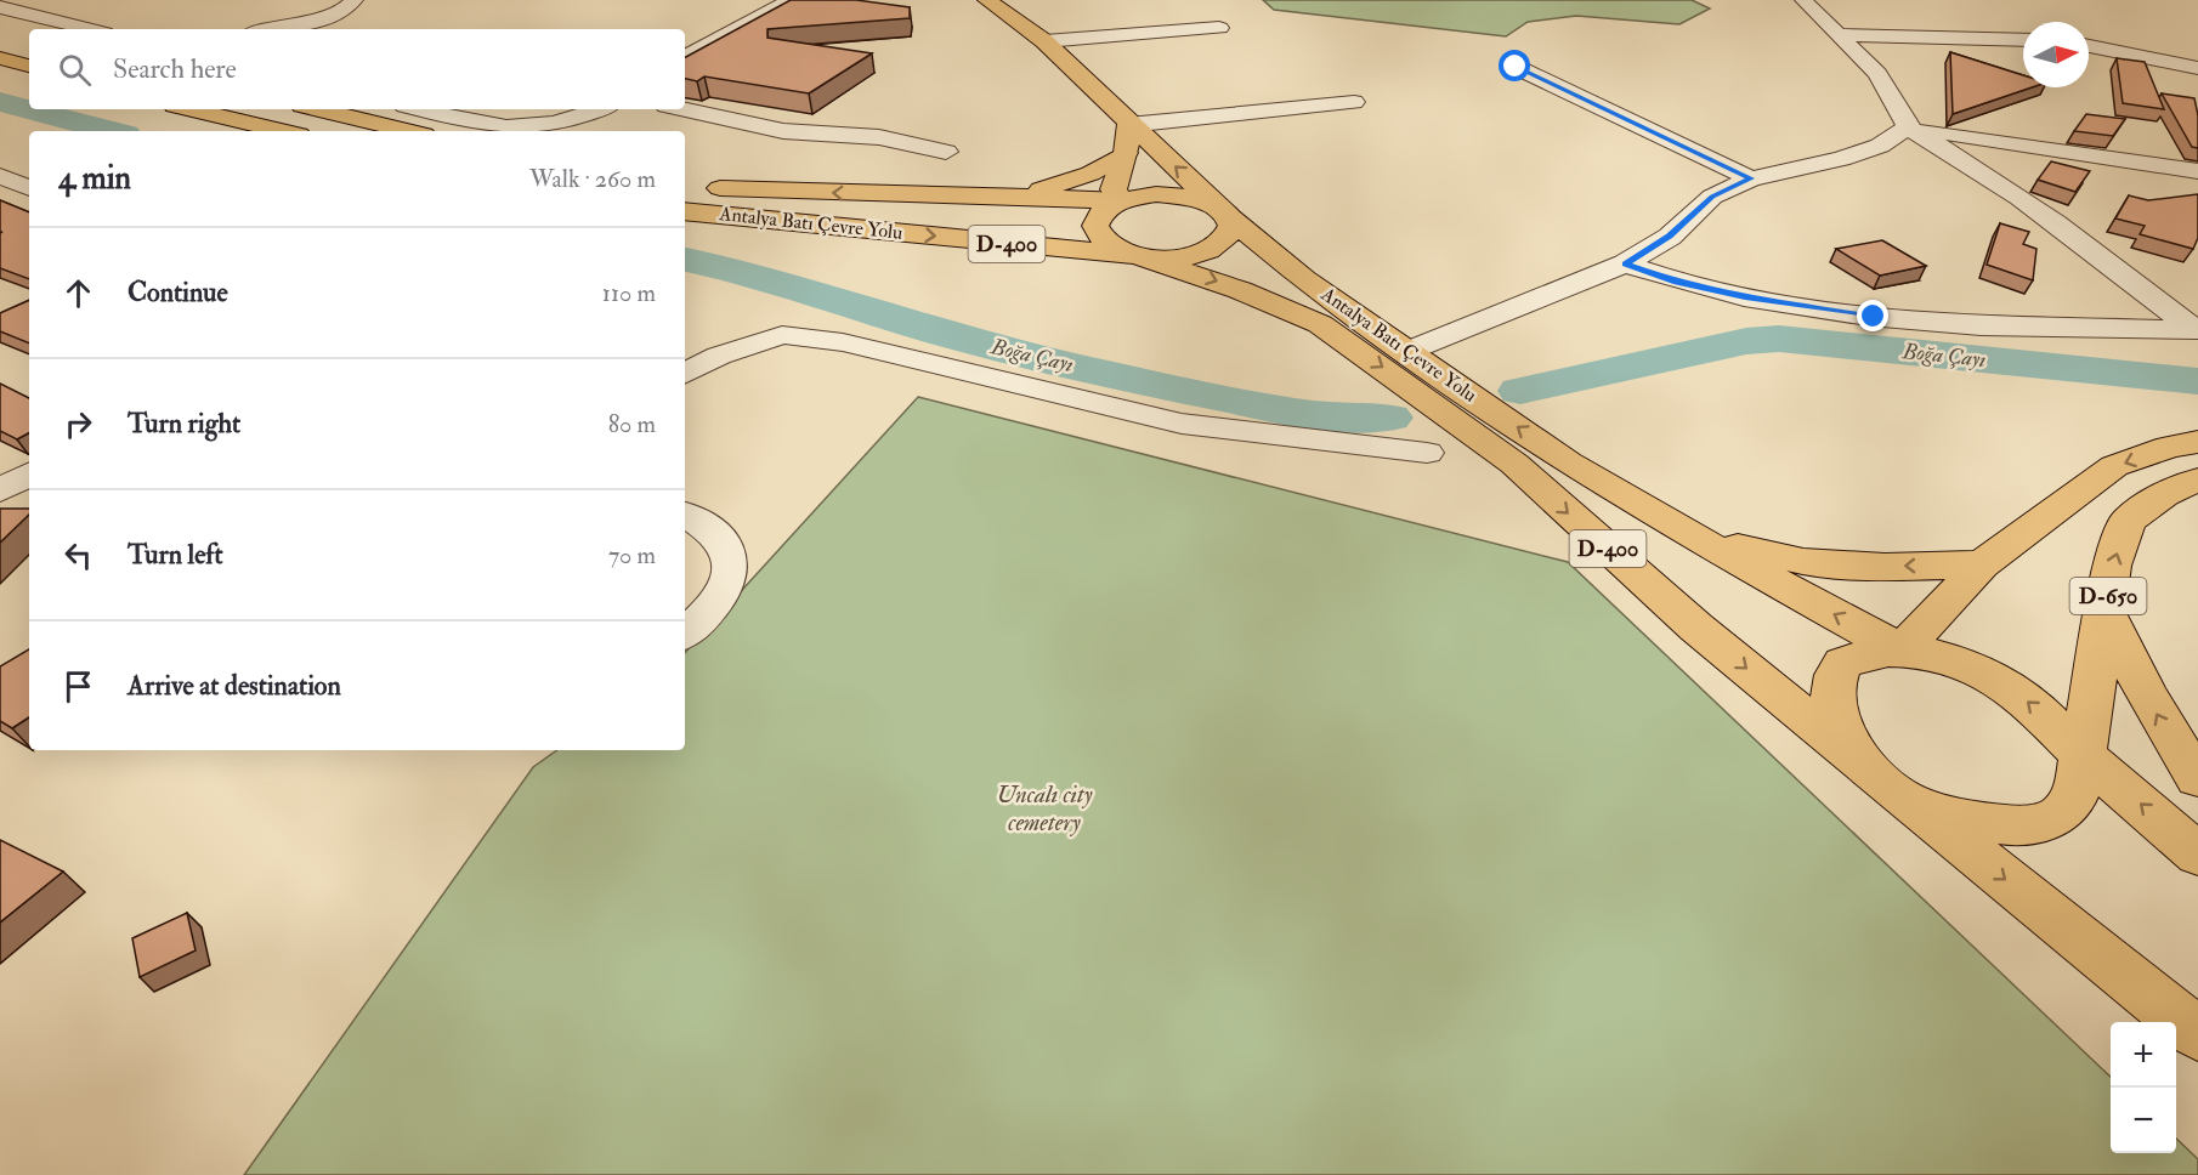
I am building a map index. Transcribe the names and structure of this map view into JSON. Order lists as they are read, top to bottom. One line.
{"streets":{"main road":["Antalya Batı Çevre Yolu","D-400","D-650"]},"crossings":[["Antalya Batı Çevre Yolu","D-400"],["D-400","D-650"]],"water":["Boğa Çayı"],"parks":["Uncalı city cemetery"],"north":"right","page":{"search":"Search here","heading":["4 min","Walk · 260 m"],"list":[["Continue","110 m"],["Turn right","80 m"],["Turn left","70 m"],"Arrive at destination"],"map_buttons":["+","−"]}}
